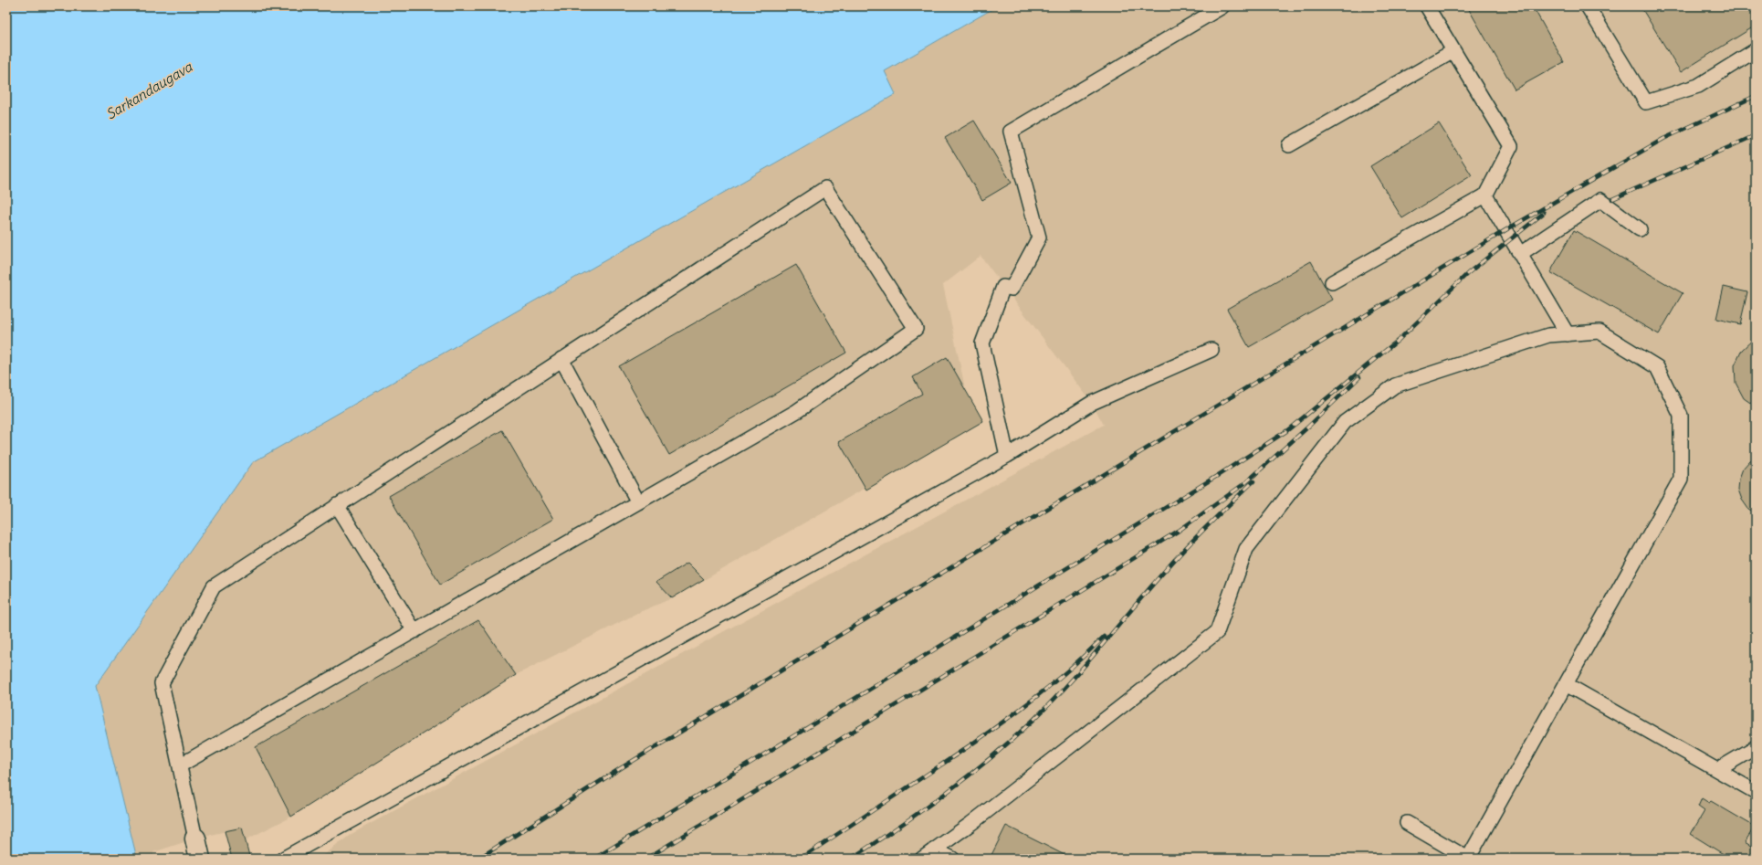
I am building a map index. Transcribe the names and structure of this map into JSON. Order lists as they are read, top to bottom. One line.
{"water":["Sarkandaugava"]}
